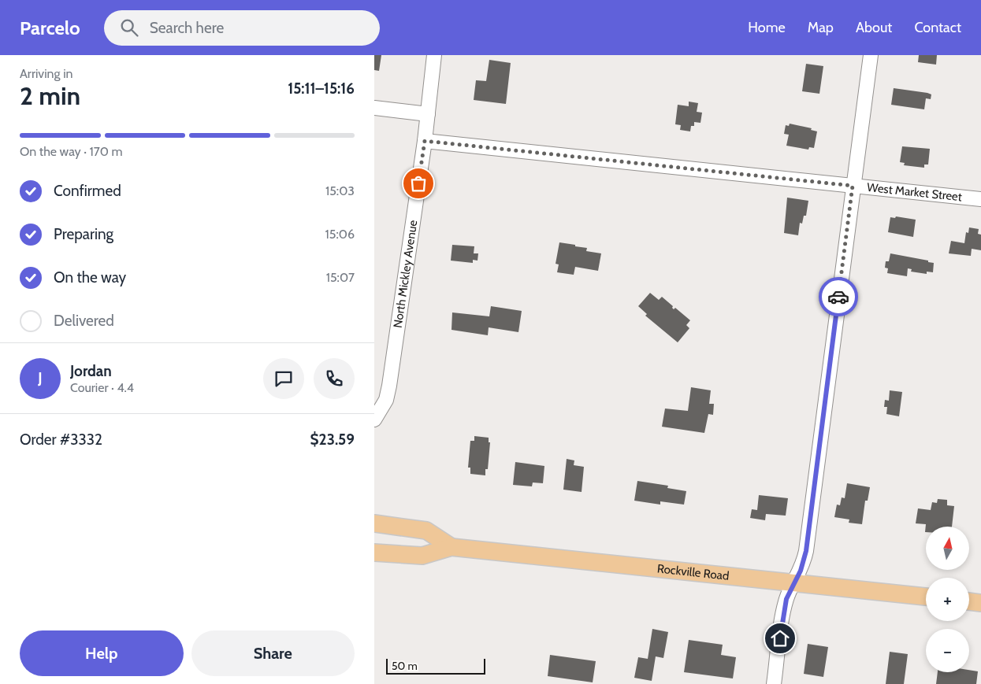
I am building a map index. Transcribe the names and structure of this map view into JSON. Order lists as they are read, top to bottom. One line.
{"streets":{"main road":["Rockville Road"],"street":["West Market Street","North Mickley Avenue"]},"crossings":[["West Market Street","North Mickley Avenue"]],"scale_bar":"50 m","north":"top","page":{"header":"Parcelo","search":"Search here","nav":["Home","Map","About","Contact"],"heading":["2 min","Arriving in","15:11–15:16"],"panel":["Jordan","Courier · 4.4","Order #3332","$23.59"],"bar":"On the way · 170 m","list":[["Confirmed","15:03"],["Preparing","15:06"],["On the way","15:07"],"Delivered"],"round":"J","map_buttons":["+","−"],"buttons":["Help","Share"],"scale":"50 m"}}
